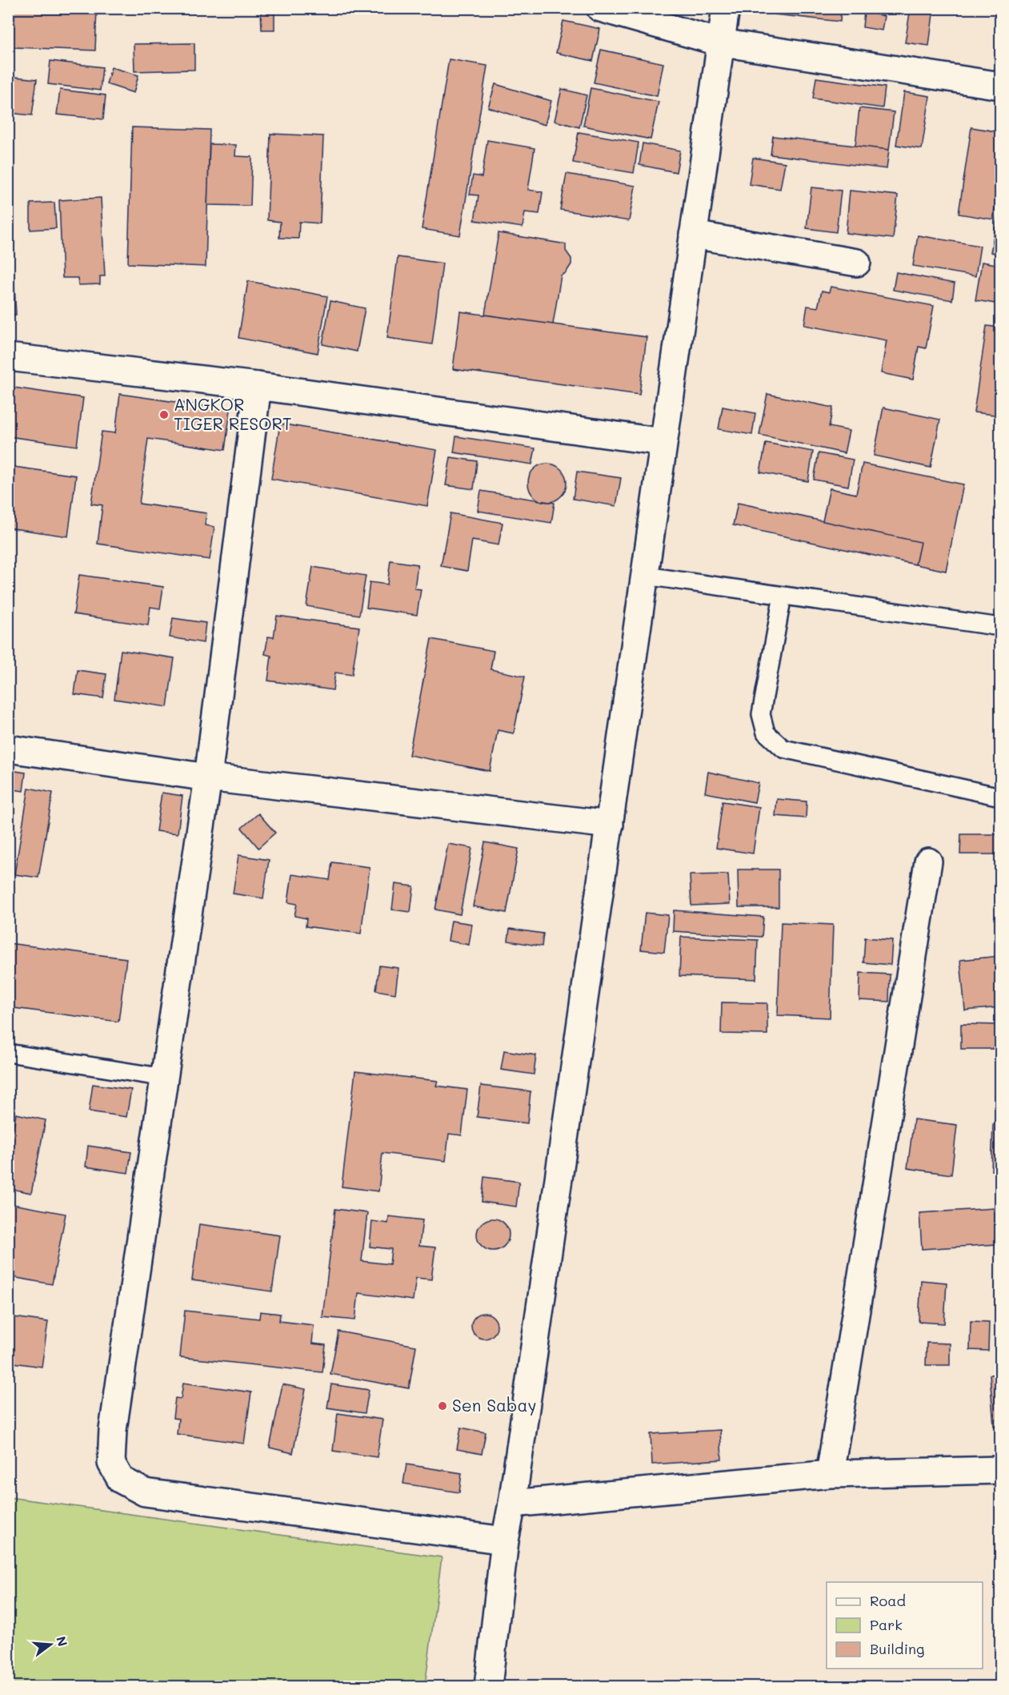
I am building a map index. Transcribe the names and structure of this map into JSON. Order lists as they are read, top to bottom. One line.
{"places":["ANGKOR TIGER RESORT","Sen Sabay"],"legend":["Road","Park","Building"],"north":"right"}
